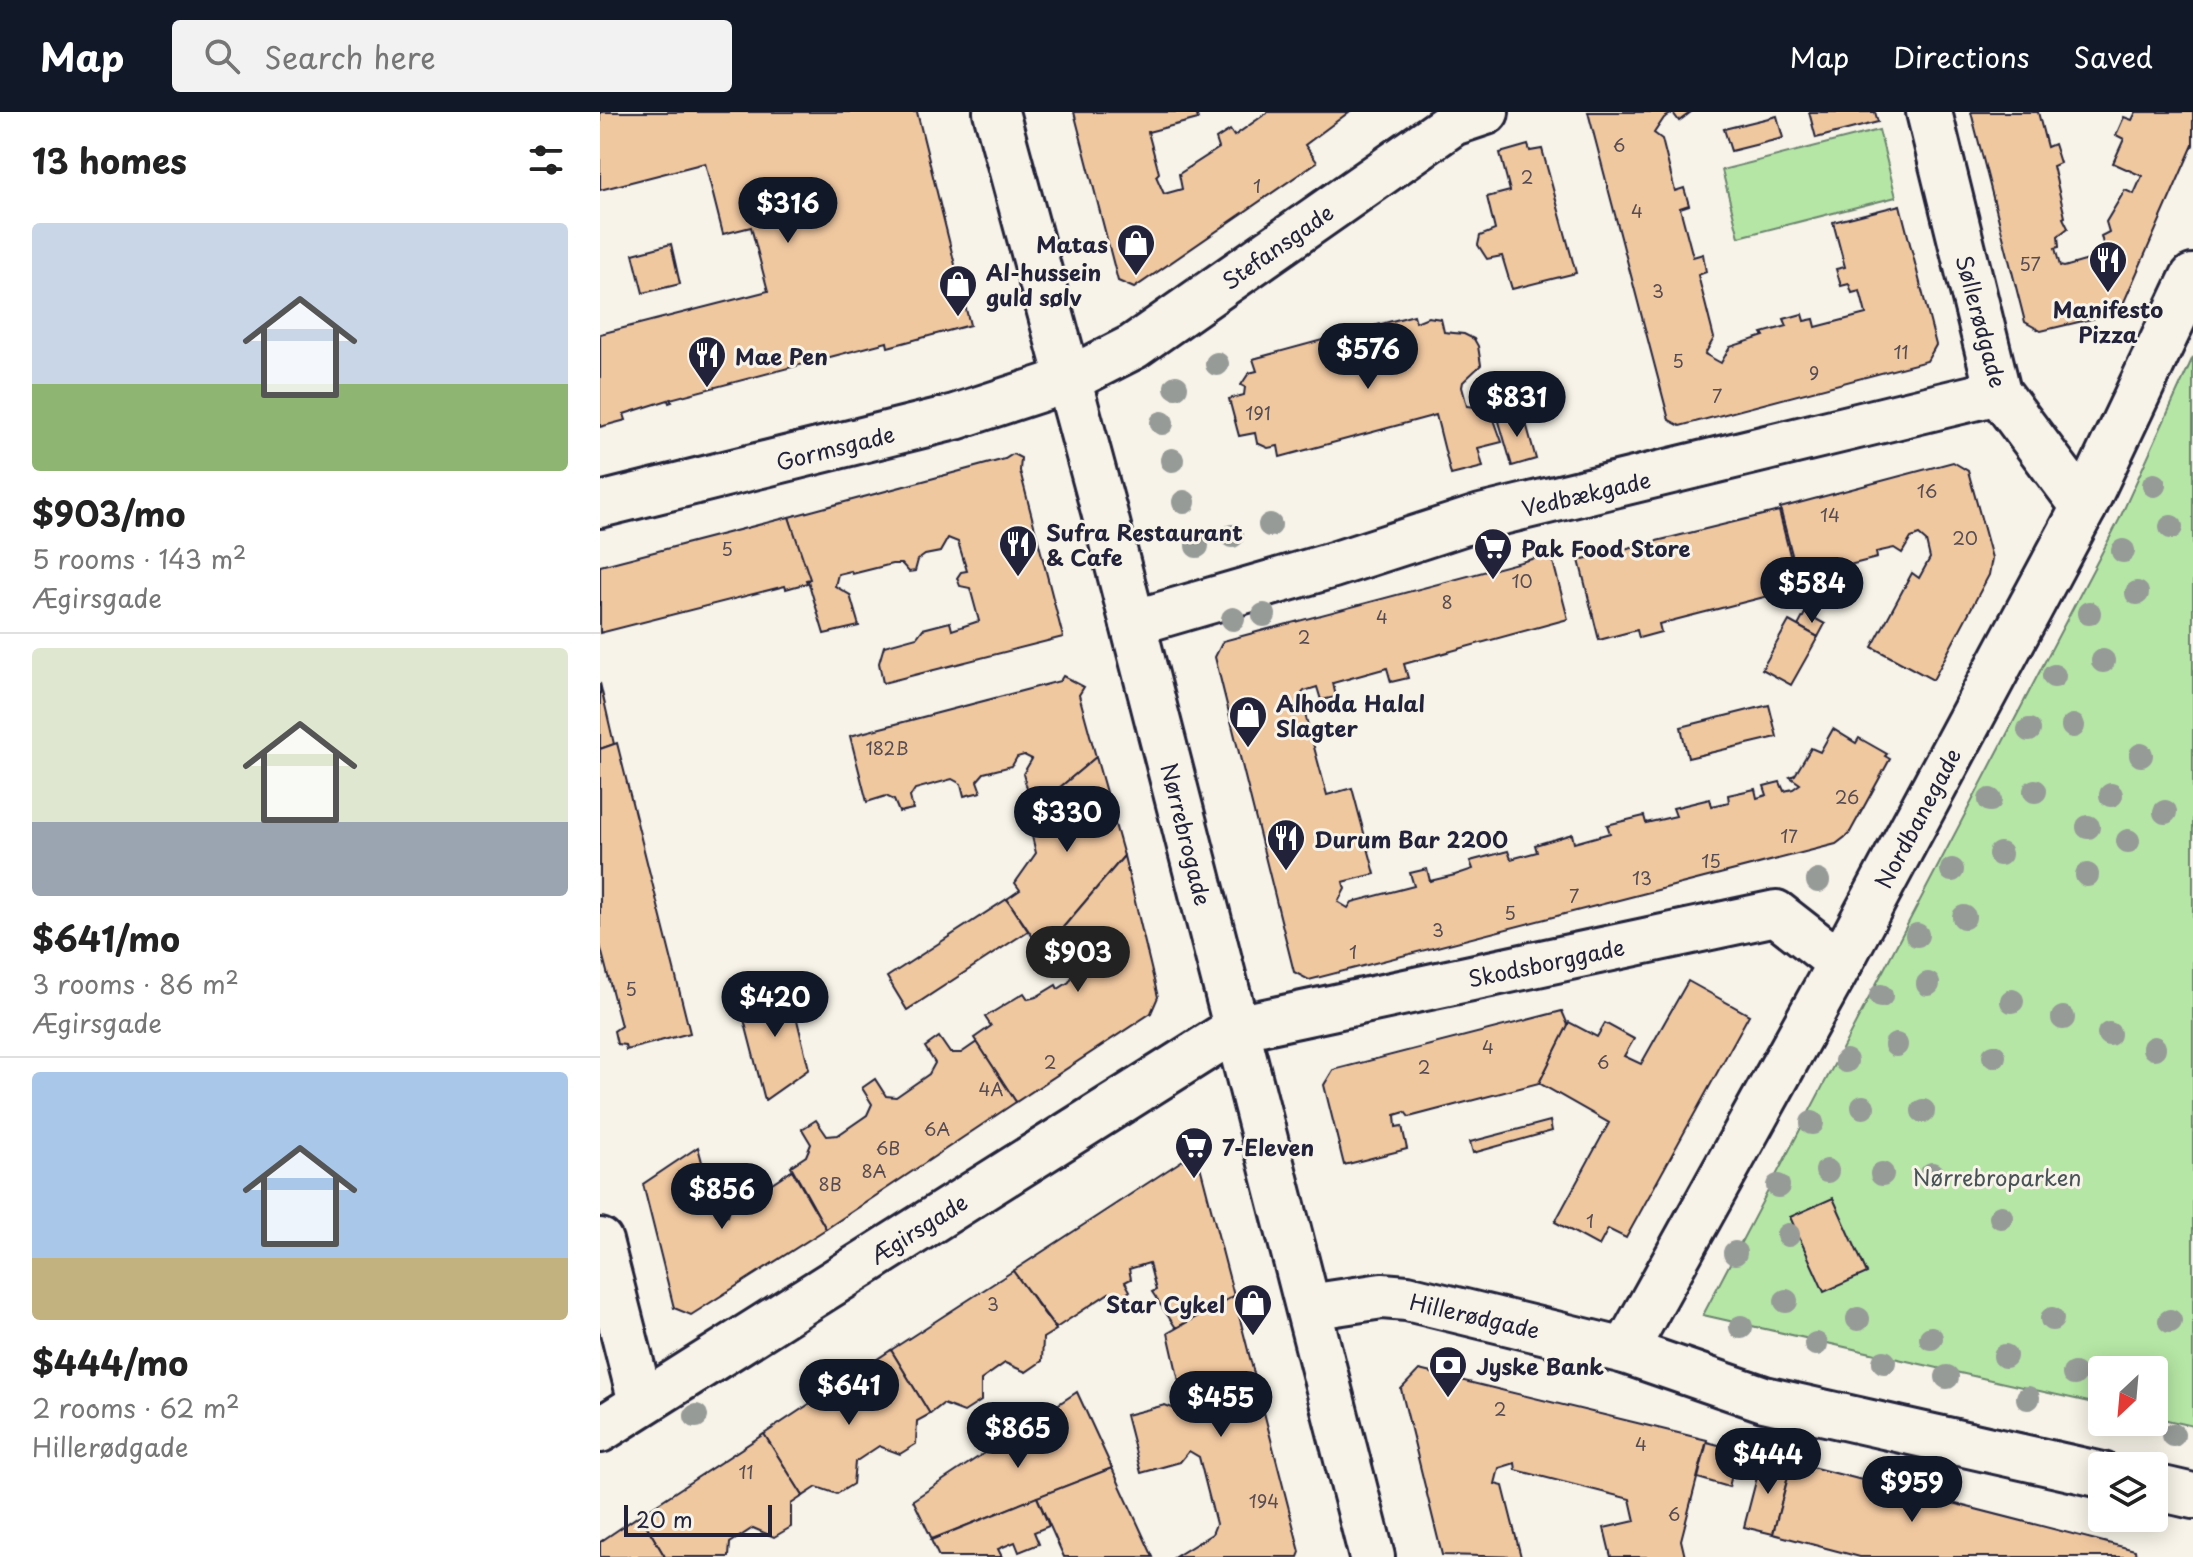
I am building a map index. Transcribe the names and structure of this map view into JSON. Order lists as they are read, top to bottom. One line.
{"streets":{"street":["Stefansgade","Søllerødgade","Gormsgade","Vedbækgade","Nordbanegade","Nørrebrogade","Skodsborggade","Ægirsgade","Hillerødgade"]},"crossings":[["Stefansgade","Gormsgade"],["Stefansgade","Nørrebrogade"],["Søllerødgade","Vedbækgade"],["Søllerødgade","Nordbanegade"],["Gormsgade","Nørrebrogade"],["Vedbækgade","Nørrebrogade"],["Nordbanegade","Skodsborggade"],["Nordbanegade","Hillerødgade"],["Nørrebrogade","Skodsborggade"],["Nørrebrogade","Ægirsgade"],["Nørrebrogade","Hillerødgade"],["Skodsborggade","Ægirsgade"]],"parks":["Nørrebroparken"],"places":{"shop":["Matas","Al-hussein guld sølv","Alhoda Halal Slagter","Star Cykel"],"restaurant":["Manifesto Pizza","Mae Pen","Sufra Restaurant & Cafe","Durum Bar 2200"],"supermarket":["Pak Food Store","7-Eleven"],"bank":["Jyske Bank"]},"house_numbers":["6","2","1","4","57","3","11","5","9","7","191","16","14","20","5","10","8","4","2","182B","26","17","15","13","7","5","3","1","5","4","2","6","2","4A","6A","6B","8A","8B","1","3","2","4","11","194","6"],"scale_bar":"20 m","north":"bottom left","page":{"header":"Map","search":"Search here","nav":["Map","Directions","Saved"],"heading":"13 homes","price":["$316","$576","$831","$584","$330","$903","$420","$856","$641","$455","$865","$444","$959"],"list":[{"name":"$903/mo","note":"5 rooms · 143 m² · Ægirsgade"},{"name":"$641/mo","note":"3 rooms · 86 m² · Ægirsgade"},{"name":"$444/mo","note":"2 rooms · 62 m² · Hillerødgade"}],"scale":"20 m"}}
